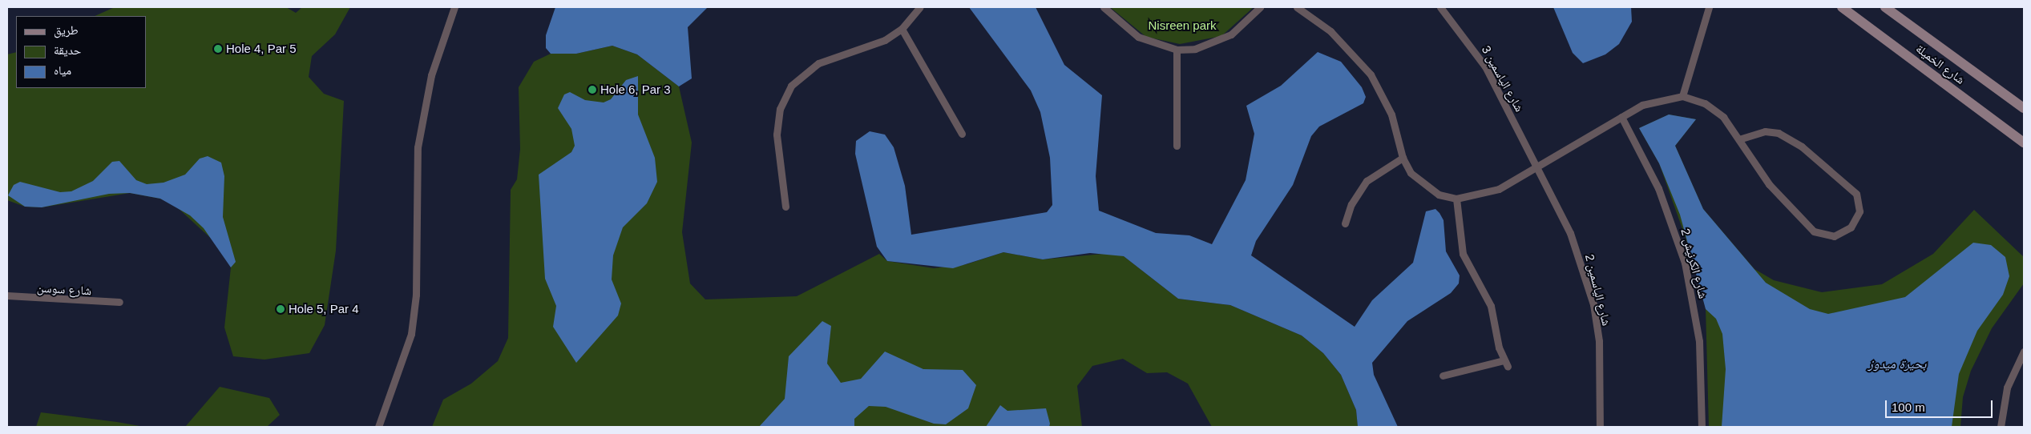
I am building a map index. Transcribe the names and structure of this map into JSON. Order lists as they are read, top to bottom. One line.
{"streets":{"main road":["شارع الخميلة"],"street":["شارع الياسمين 3","شارع الكرنيش 2","شارع سوسن","شارع الياسمين 2"]},"crossings":[["شارع الياسمين 3","شارع الياسمين 2"]],"water":["بحيرة ميدوز"],"parks":["Nisreen park"],"places":["Hole 4, Par 5","Hole 6, Par 3","Hole 5, Par 4"],"legend":["طريق","حديقة","مياه"],"scale_bar":"100 m"}
